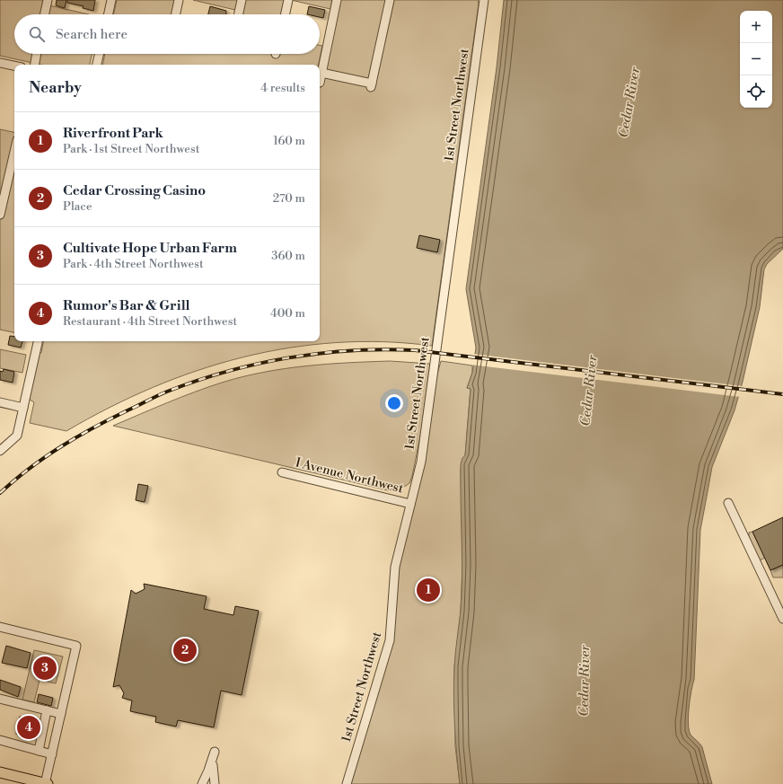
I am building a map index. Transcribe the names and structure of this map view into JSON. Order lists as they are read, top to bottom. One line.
{"streets":{"street":["1st Street Northwest","I Avenue Northwest"]},"crossings":[["1st Street Northwest","I Avenue Northwest"]],"water":["Cedar River"],"page":{"map_buttons":["+","−"],"search":"Search here","heading":["Nearby","4 results"],"list":[{"mark":"1","name":"Riverfront Park","note":"Park · 1st Street Northwest","value":"160 m"},{"mark":"2","name":"Cedar Crossing Casino","note":"Place","value":"270 m"},{"mark":"3","name":"Cultivate Hope Urban Farm","note":"Park · 4th Street Northwest","value":"360 m"},{"mark":"4","name":"Rumor's Bar & Grill","note":"Restaurant · 4th Street Northwest","value":"400 m"}],"pins":["1","2","3","4"]}}
